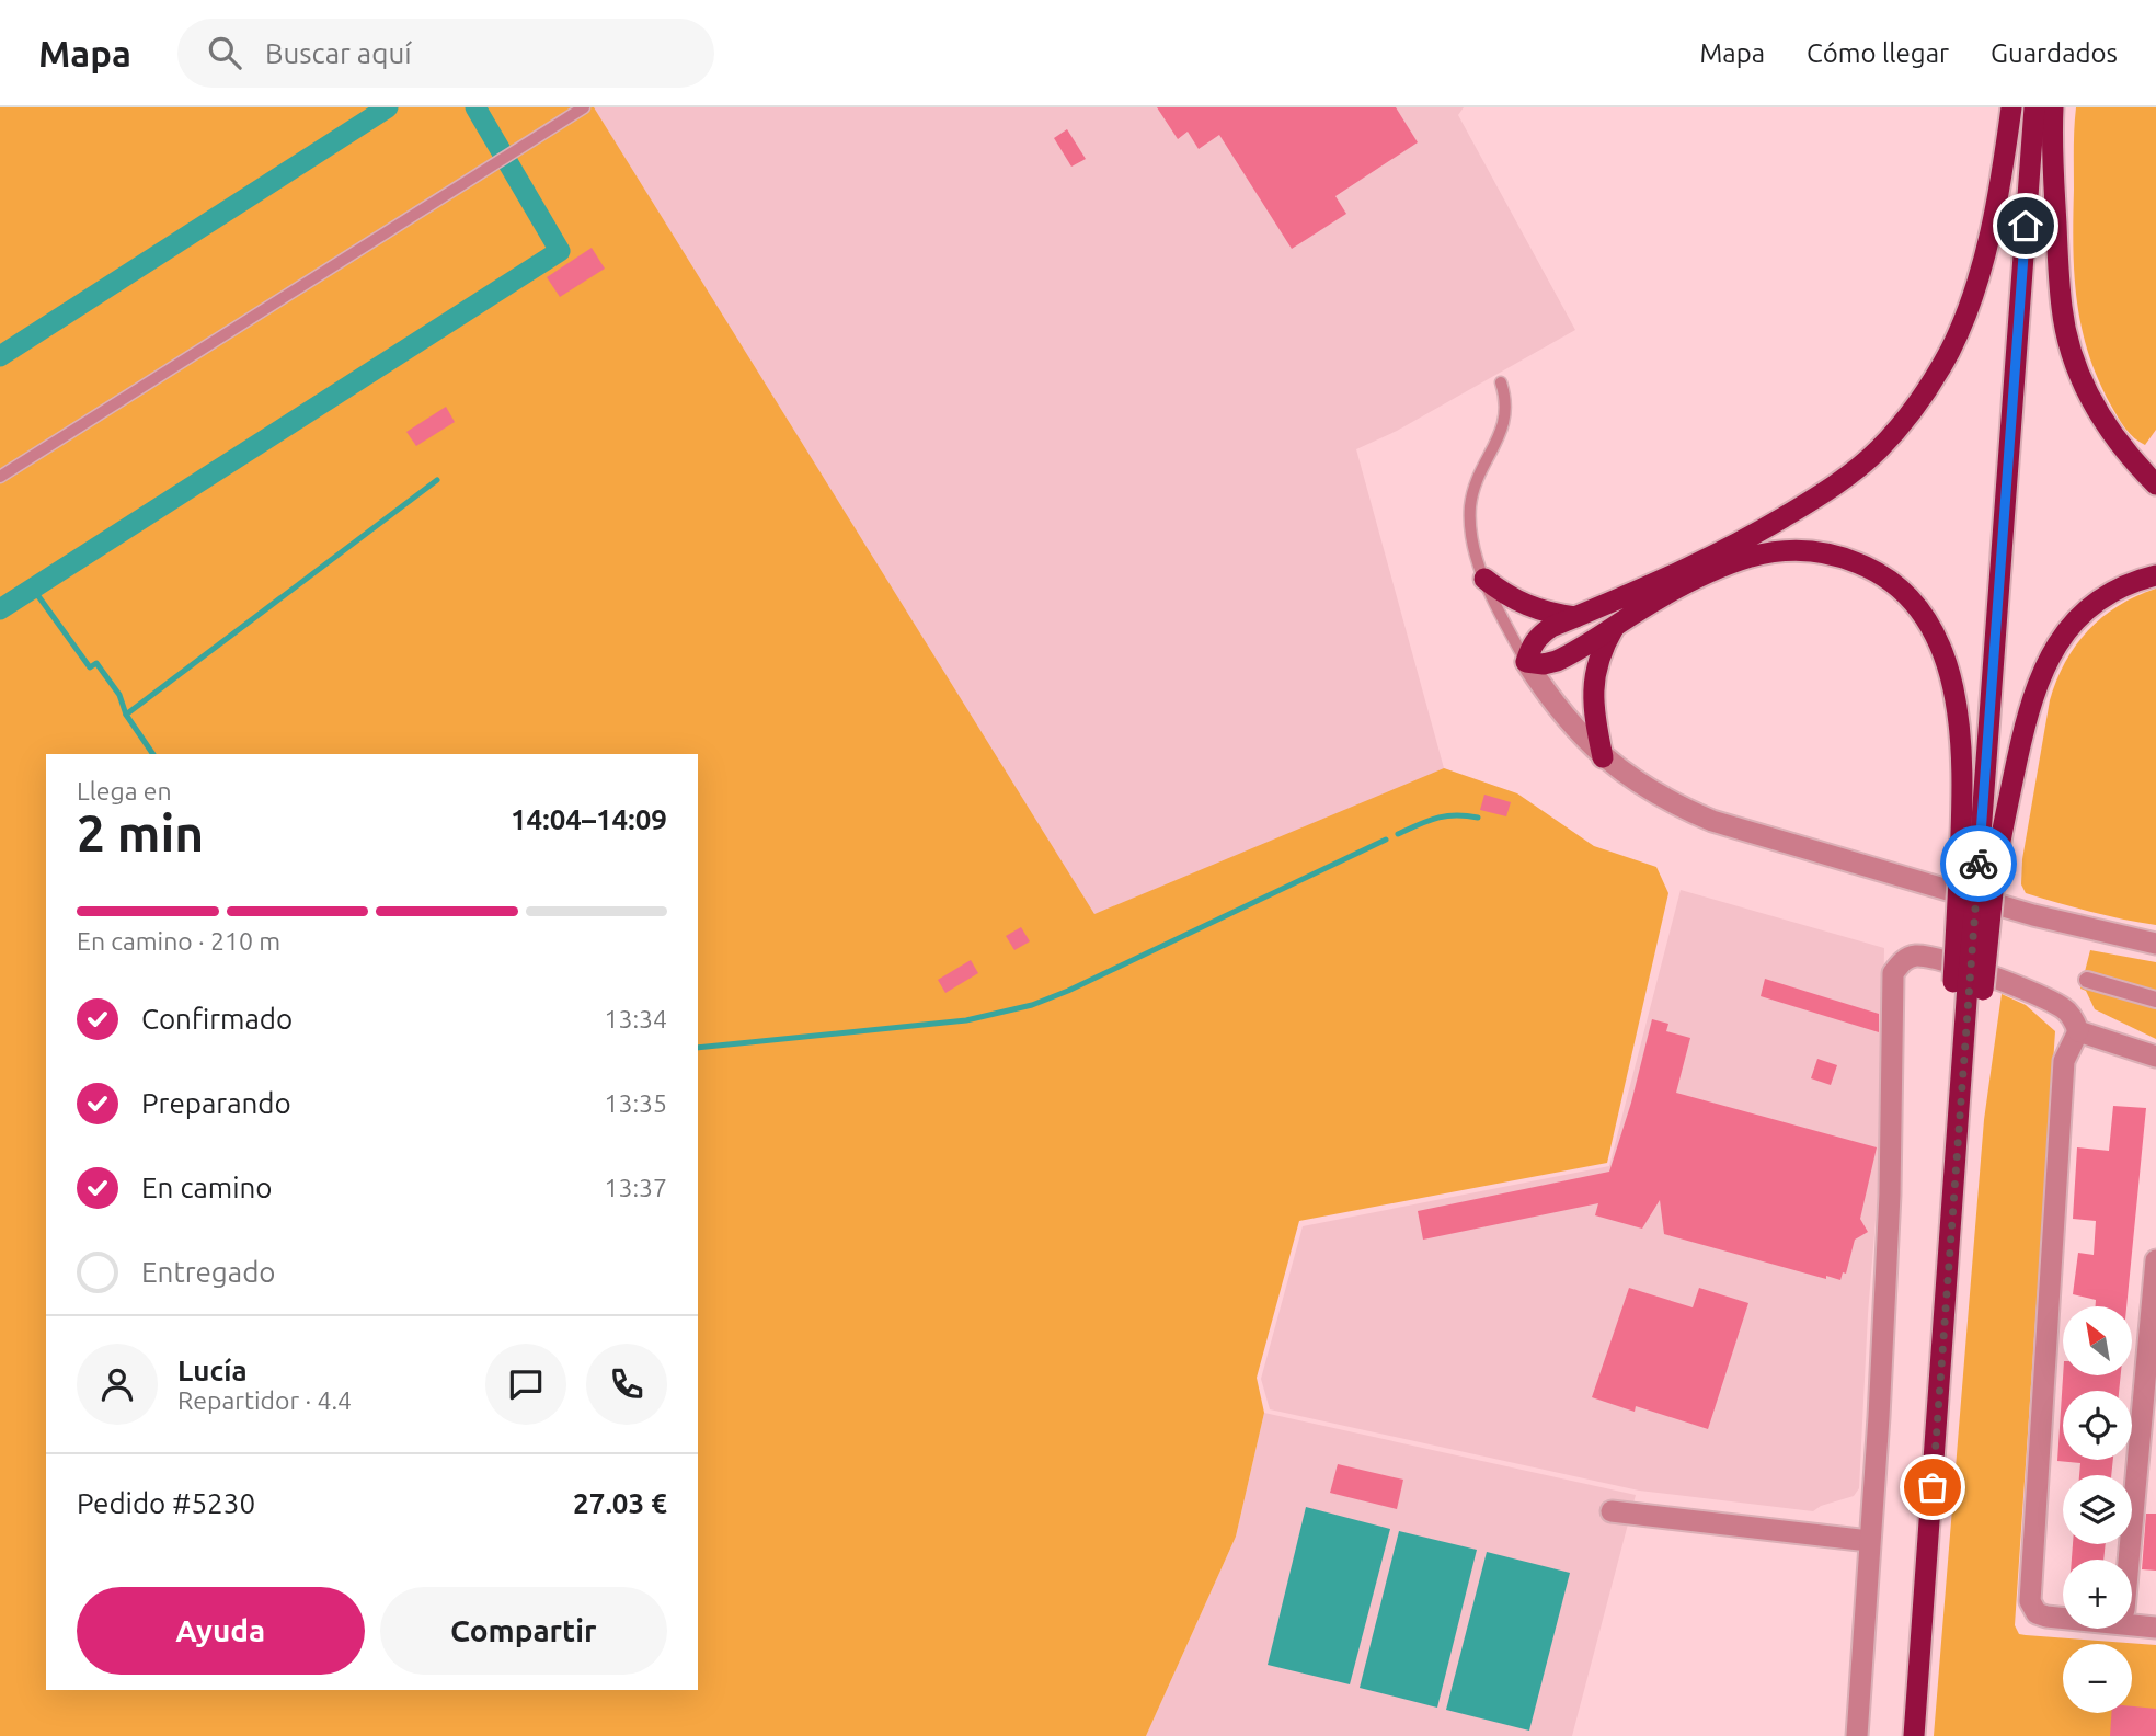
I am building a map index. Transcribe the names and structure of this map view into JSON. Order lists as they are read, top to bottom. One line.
{"north":"top left","page":{"header":"Mapa","search":"Buscar aquí","nav":["Mapa","Cómo llegar","Guardados"],"heading":["2 min","Llega en","14:04–14:09"],"panel":["Lucía","Repartidor · 4.4","Pedido #5230","27.03 €"],"bar":"En camino · 210 m","list":[["Confirmado","13:34"],["Preparando","13:35"],["En camino","13:37"],"Entregado"],"map_buttons":["+","−"],"buttons":["Ayuda","Compartir"]}}
